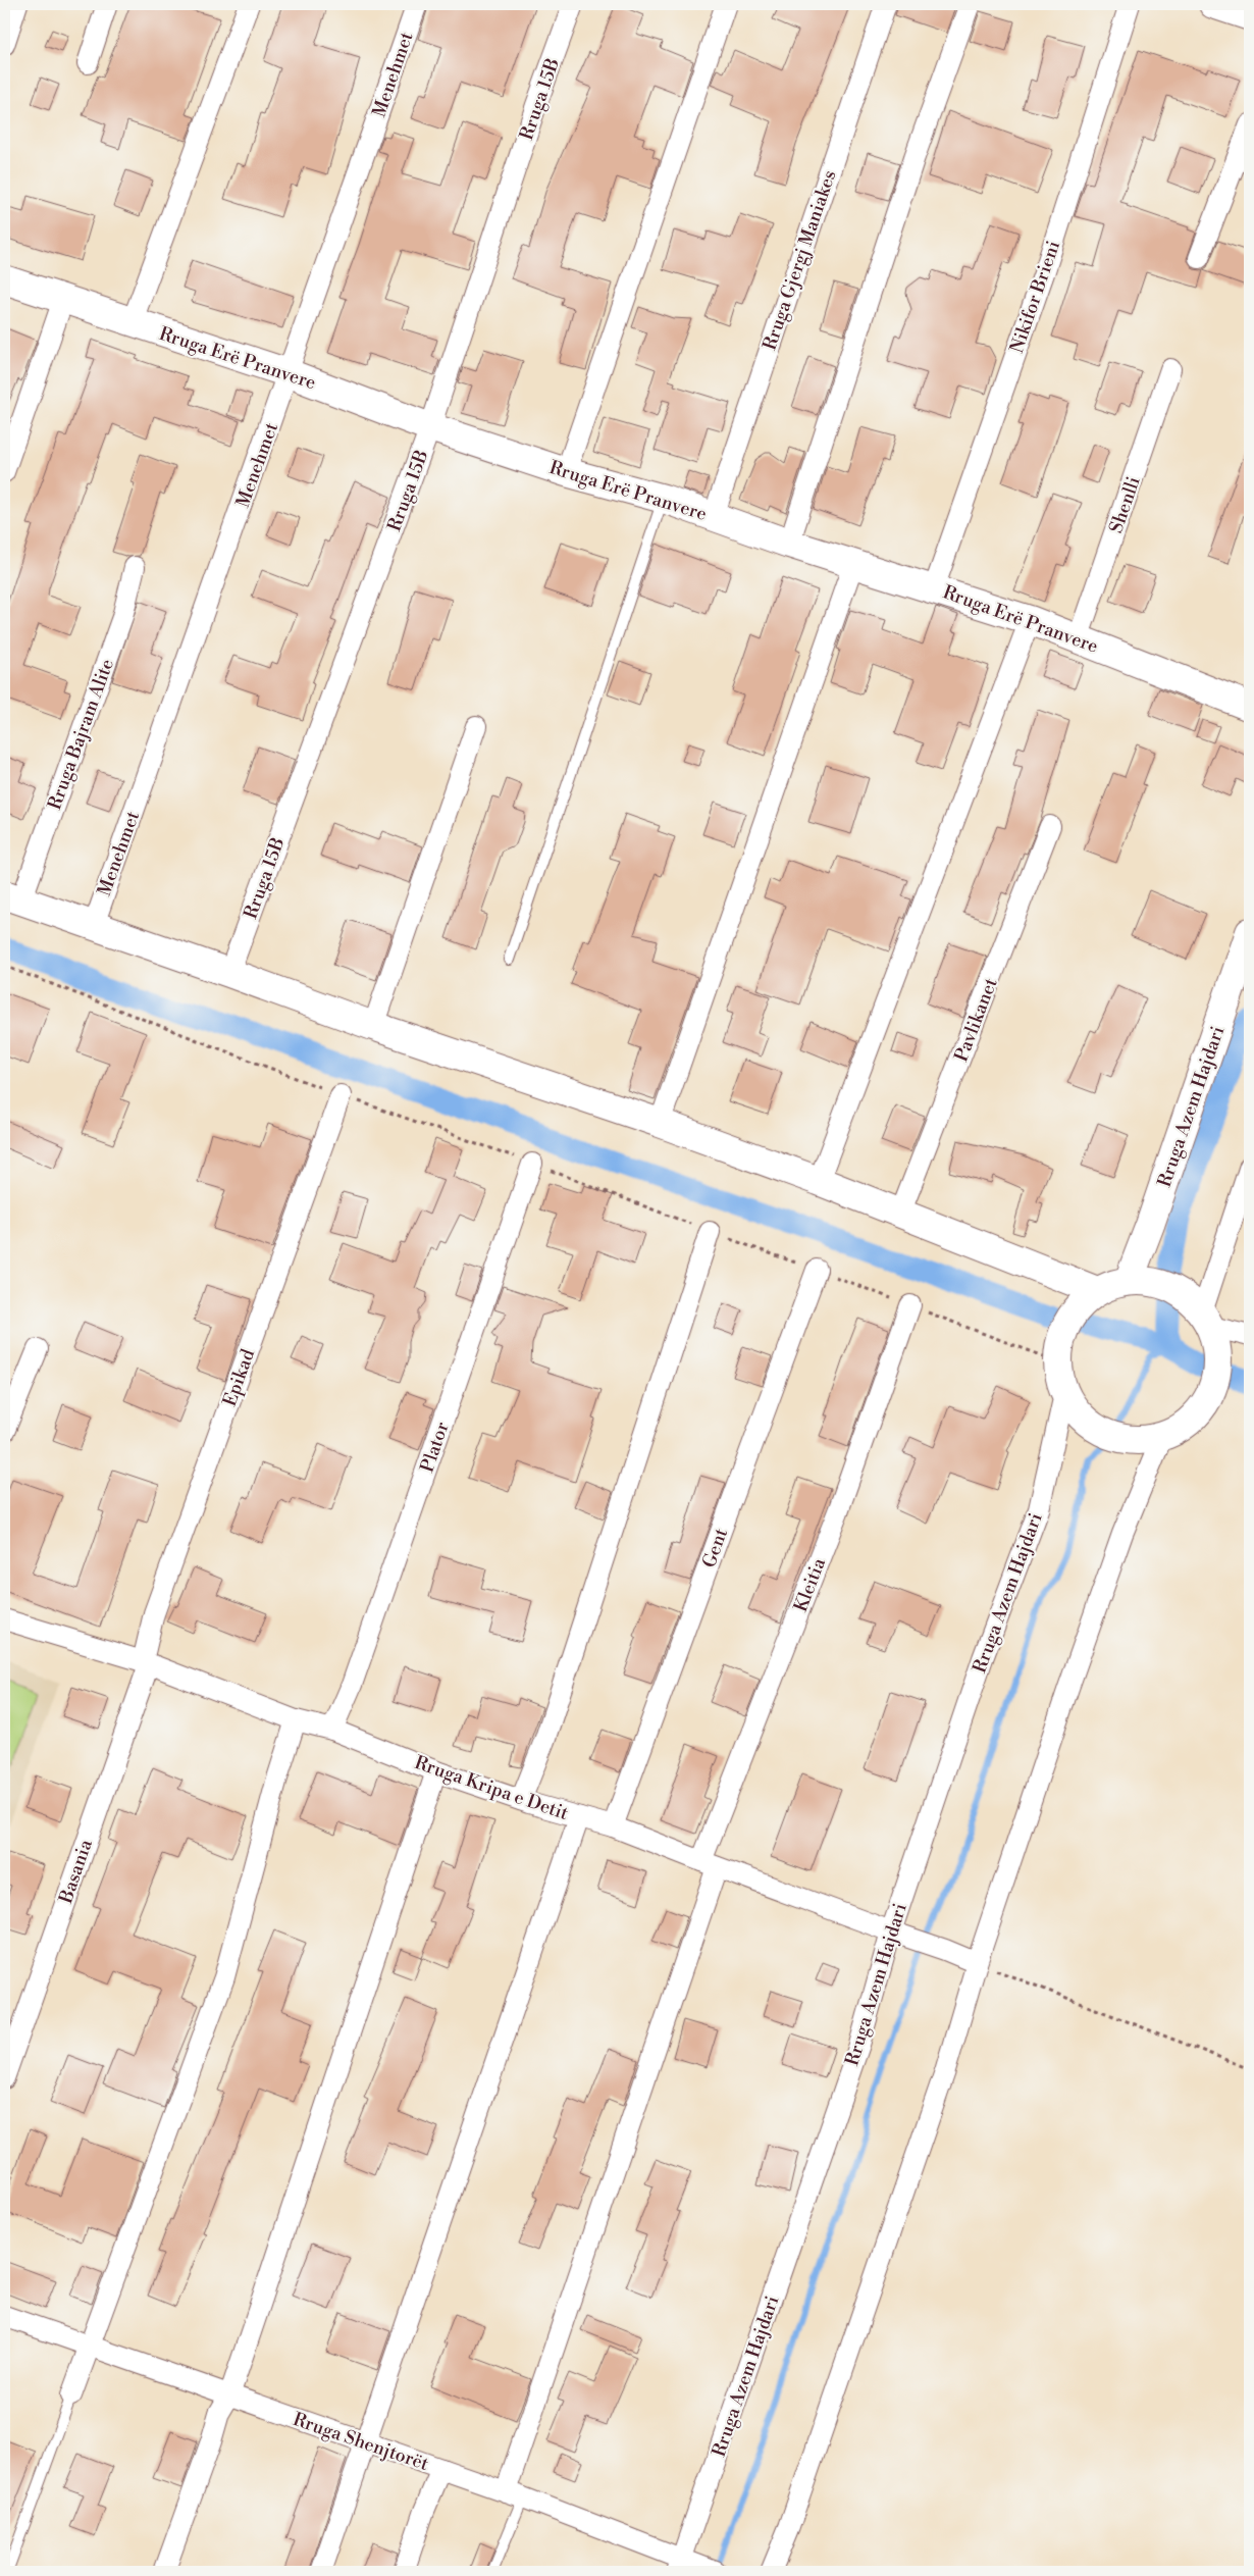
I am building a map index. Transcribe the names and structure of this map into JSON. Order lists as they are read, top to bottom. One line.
{"streets":{"street":["Menehmet","Rruga 15B","Rruga Gjergj Maniakes","Nikifor Brieni","Rruga Erë Pranvere","Shenlli","Rruga Bajram Alite","Pavlikanet","Rruga Azem Hajdari","Epikad","Plator","Gent","Kleitia","Rruga Kripa e Detit","Basania","Rruga Shenjtorët"]},"crossings":[["Menehmet","Rruga Erë Pranvere"],["Rruga 15B","Rruga Erë Pranvere"],["Rruga Gjergj Maniakes","Rruga Erë Pranvere"],["Nikifor Brieni","Rruga Erë Pranvere"],["Rruga Erë Pranvere","Shenlli"],["Rruga Azem Hajdari","Rruga Kripa e Detit"],["Rruga Azem Hajdari","Rruga Shenjtorët"],["Epikad","Rruga Kripa e Detit"],["Epikad","Basania"],["Plator","Rruga Kripa e Detit"],["Gent","Rruga Kripa e Detit"],["Kleitia","Rruga Kripa e Detit"],["Kleitia","Rruga Shenjtorët"],["Rruga Kripa e Detit","Basania"]]}
